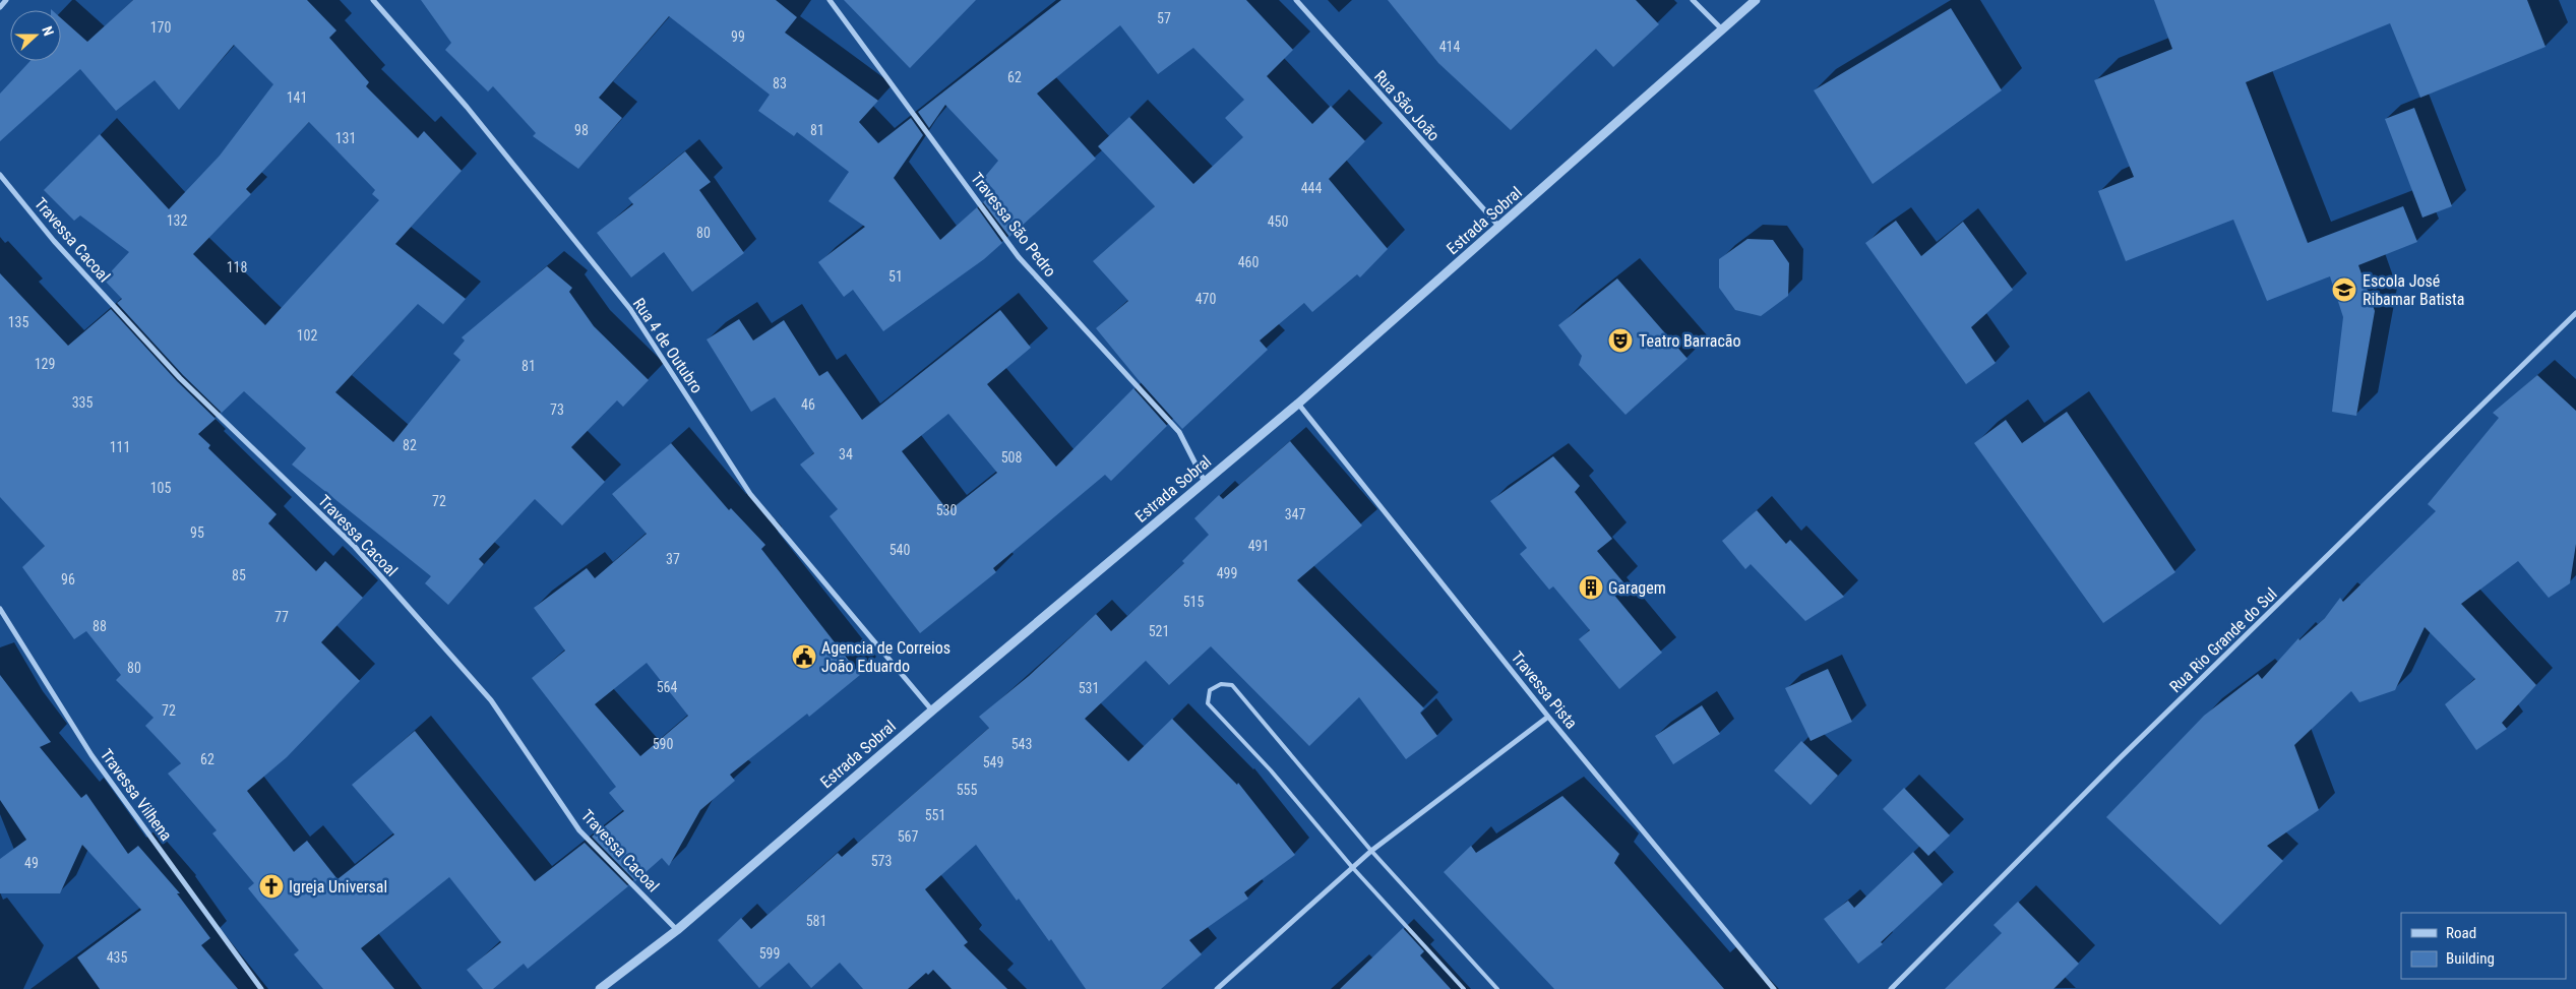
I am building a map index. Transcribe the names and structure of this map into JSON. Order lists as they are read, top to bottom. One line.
{"streets":{"street":["Rua São João","Estrada Sobral","Travessa São Pedro","Travessa Cacoal","Rua 4 de Outubro","Rua Rio Grande do Sul","Travessa Pista","Travessa Vilhena"]},"crossings":[["Rua São João","Estrada Sobral"],["Estrada Sobral","Travessa São Pedro"],["Estrada Sobral","Travessa Cacoal"],["Estrada Sobral","Rua 4 de Outubro"],["Estrada Sobral","Travessa Pista"]],"places":{"school or university":["Escola José Ribamar Batista"],"theatre":["Teatro Barracão"],"building":["Garagem"],"public building":["Agencia de Correios João Eduardo"],"church":["Igreja Universal"]},"house_numbers":["57","170","99","414","62","83","141","98","81","131","444","132","450","80","460","118","51","470","135","102","129","81","335","46","73","82","111","34","508","105","72","530","347","95","491","540","37","499","85","96","515","77","88","521","80","564","531","72","590","543","62","549","555","551","567","573","49","581","599","435"],"legend":["Road","Building"],"north":"right"}
